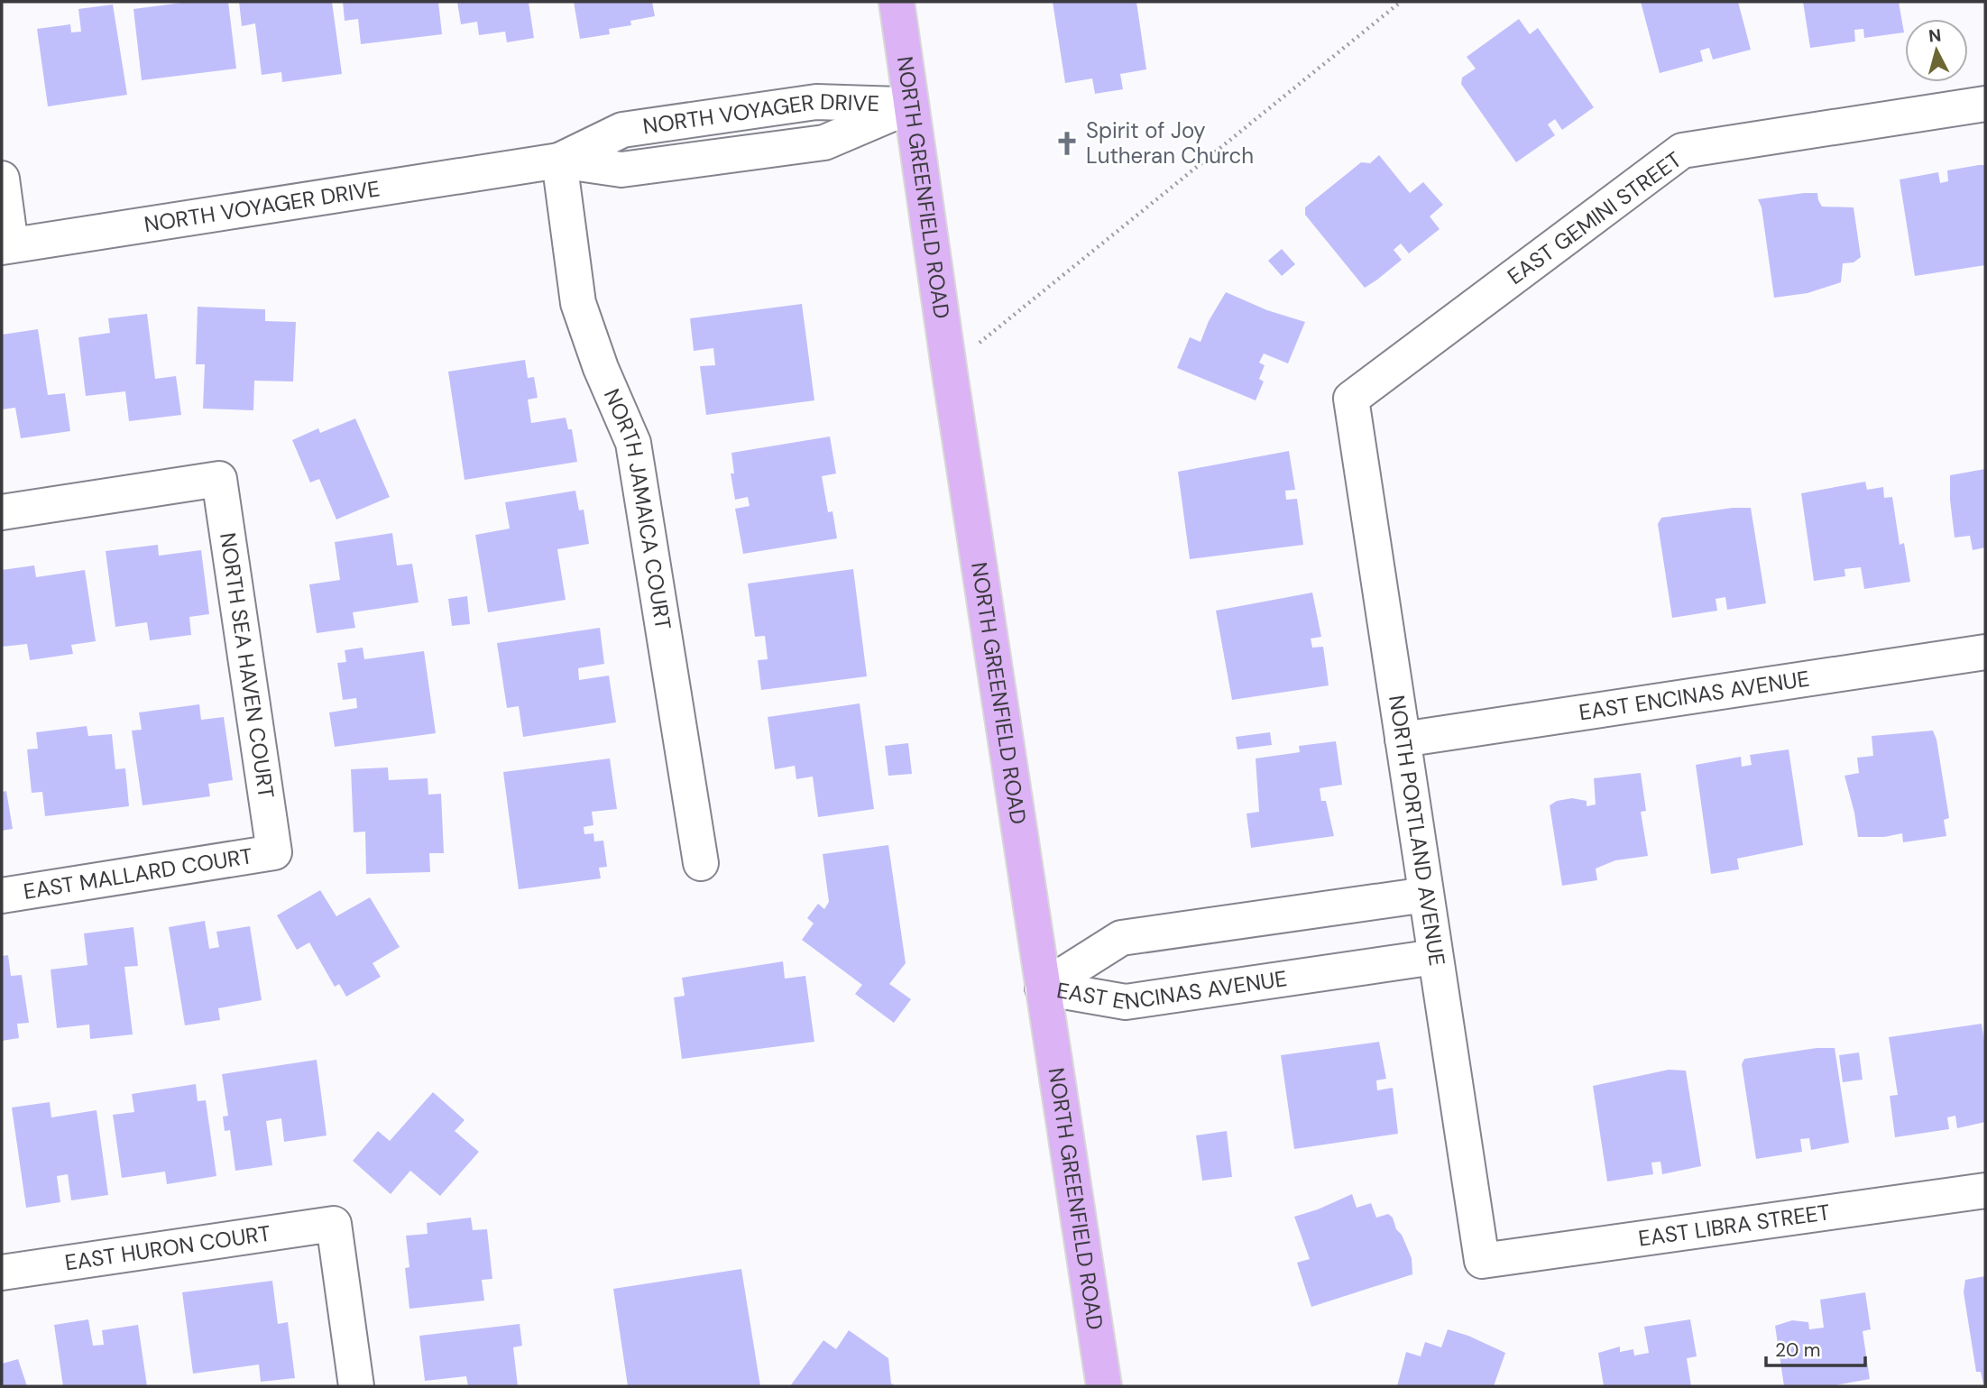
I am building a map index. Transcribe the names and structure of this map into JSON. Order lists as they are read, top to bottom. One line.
{"streets":{"main road":["NORTH GREENFIELD ROAD"],"street":["NORTH VOYAGER DRIVE","EAST GEMINI STREET","NORTH JAMAICA COURT","NORTH SEA HAVEN COURT","EAST ENCINAS AVENUE","NORTH PORTLAND AVENUE","EAST MALLARD COURT","EAST LIBRA STREET","EAST HURON COURT"]},"crossings":[["NORTH VOYAGER DRIVE","NORTH GREENFIELD ROAD"],["NORTH VOYAGER DRIVE","NORTH JAMAICA COURT"],["NORTH GREENFIELD ROAD","EAST ENCINAS AVENUE"],["EAST GEMINI STREET","NORTH PORTLAND AVENUE"],["NORTH SEA HAVEN COURT","EAST MALLARD COURT"],["EAST ENCINAS AVENUE","NORTH PORTLAND AVENUE"],["NORTH PORTLAND AVENUE","EAST LIBRA STREET"]],"places":{"church":["Spirit of Joy Lutheran Church"]},"scale_bar":"20 m","north":"top"}
